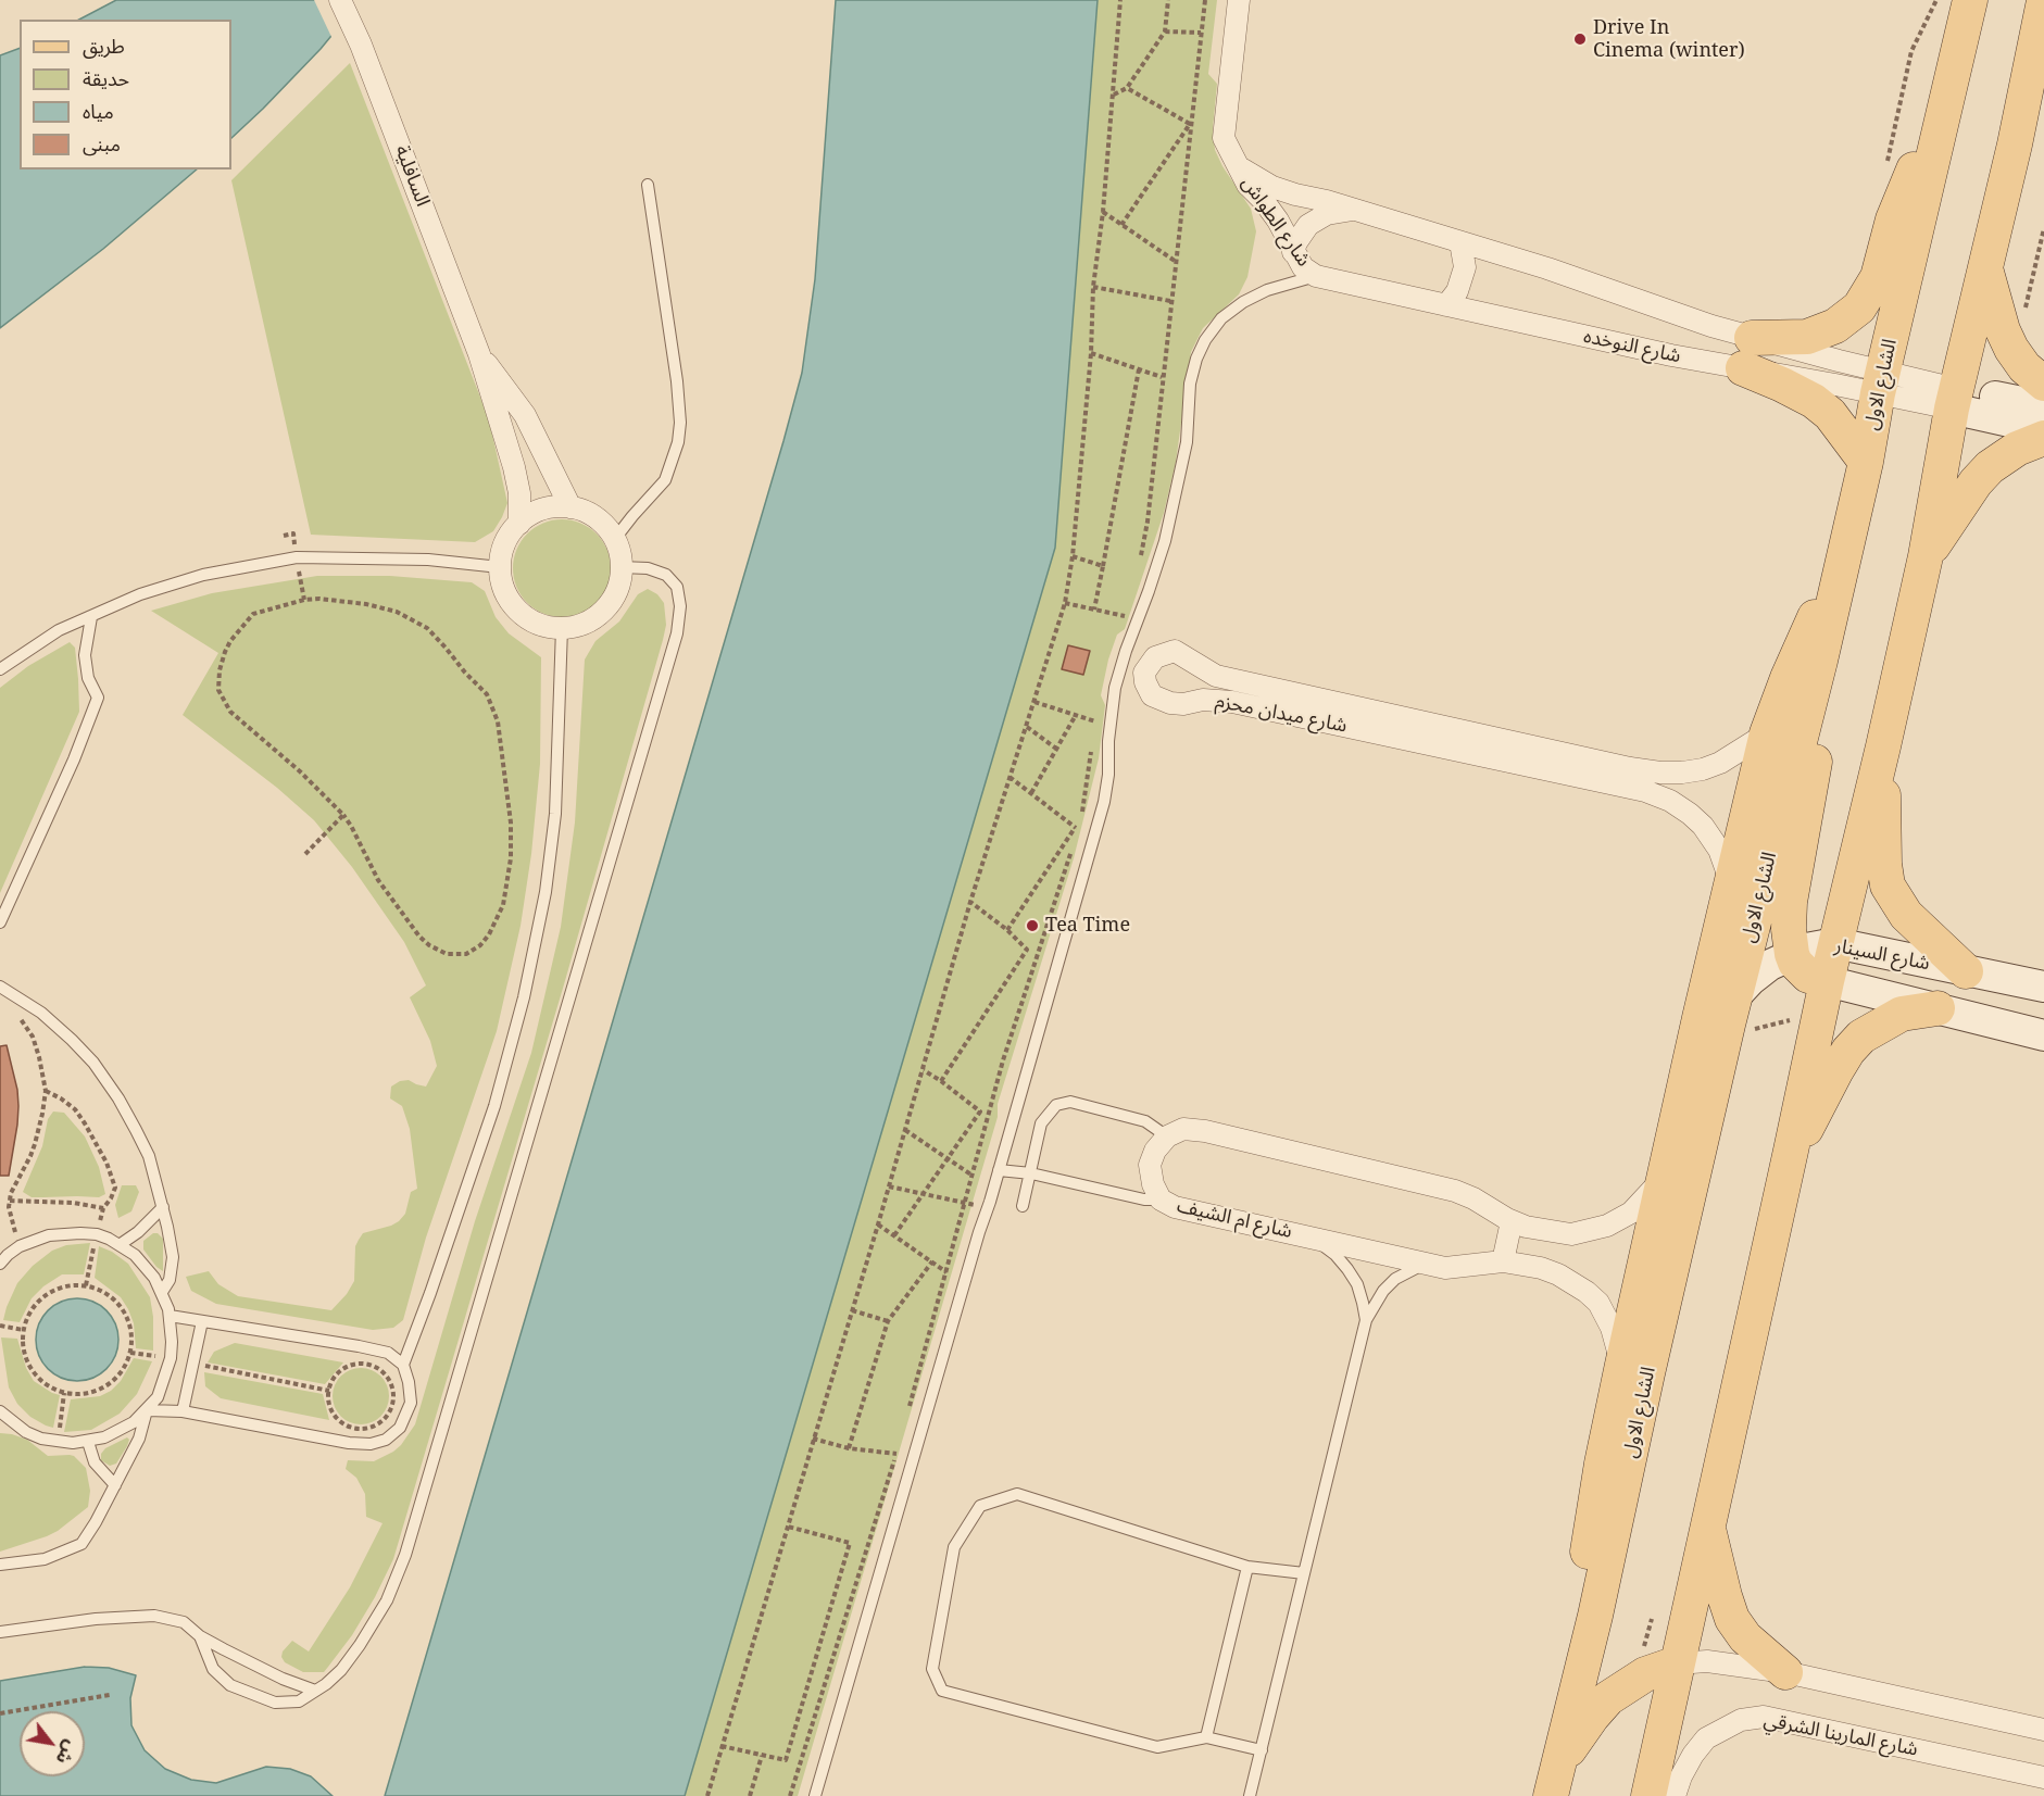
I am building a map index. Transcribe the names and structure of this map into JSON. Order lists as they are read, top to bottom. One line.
{"streets":{"main road":["الشارع الاول"],"street":["السافلية","شارع الطواش","شارع النوخده","شارع ميدان محزم","شارع السينار","شارع ام الشيف","شارع المارينا الشرقي"]},"crossings":[["شارع الطواش","شارع النوخده"],["شارع النوخده","الشارع الاول"],["الشارع الاول","شارع السينار"]],"places":["Drive In Cinema (winter)","Tea Time"],"legend":["طريق","حديقة","مياه","مبنى"],"north":"bottom right"}
